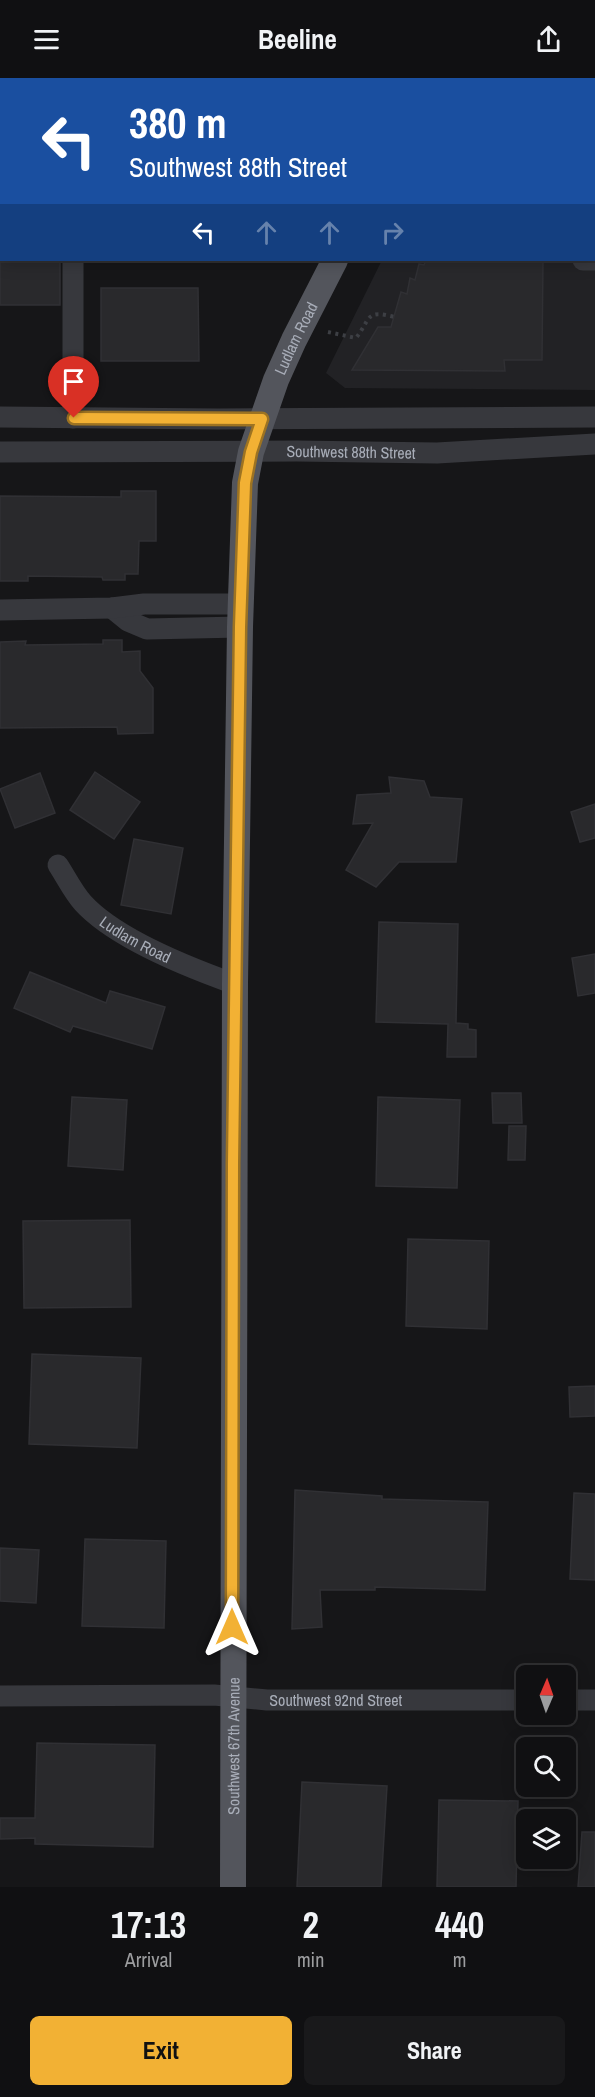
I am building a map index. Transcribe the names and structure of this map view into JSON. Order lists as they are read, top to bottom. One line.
{"streets":{"main road":["Ludlam Road","Southwest 67th Avenue"],"street":["Southwest 88th Street","Southwest 92nd Street"]},"crossings":[["Ludlam Road","Southwest 88th Street"],["Ludlam Road","Southwest 67th Avenue"],["Southwest 88th Street","Southwest 67th Avenue"],["Southwest 92nd Street","Southwest 67th Avenue"]],"north":"top","page":{"header":"Beeline","turn":["380 m","Southwest 88th Street"],"eta":["17:13","Arrival","2","min","440","m"],"buttons":["Exit","Share"]}}
